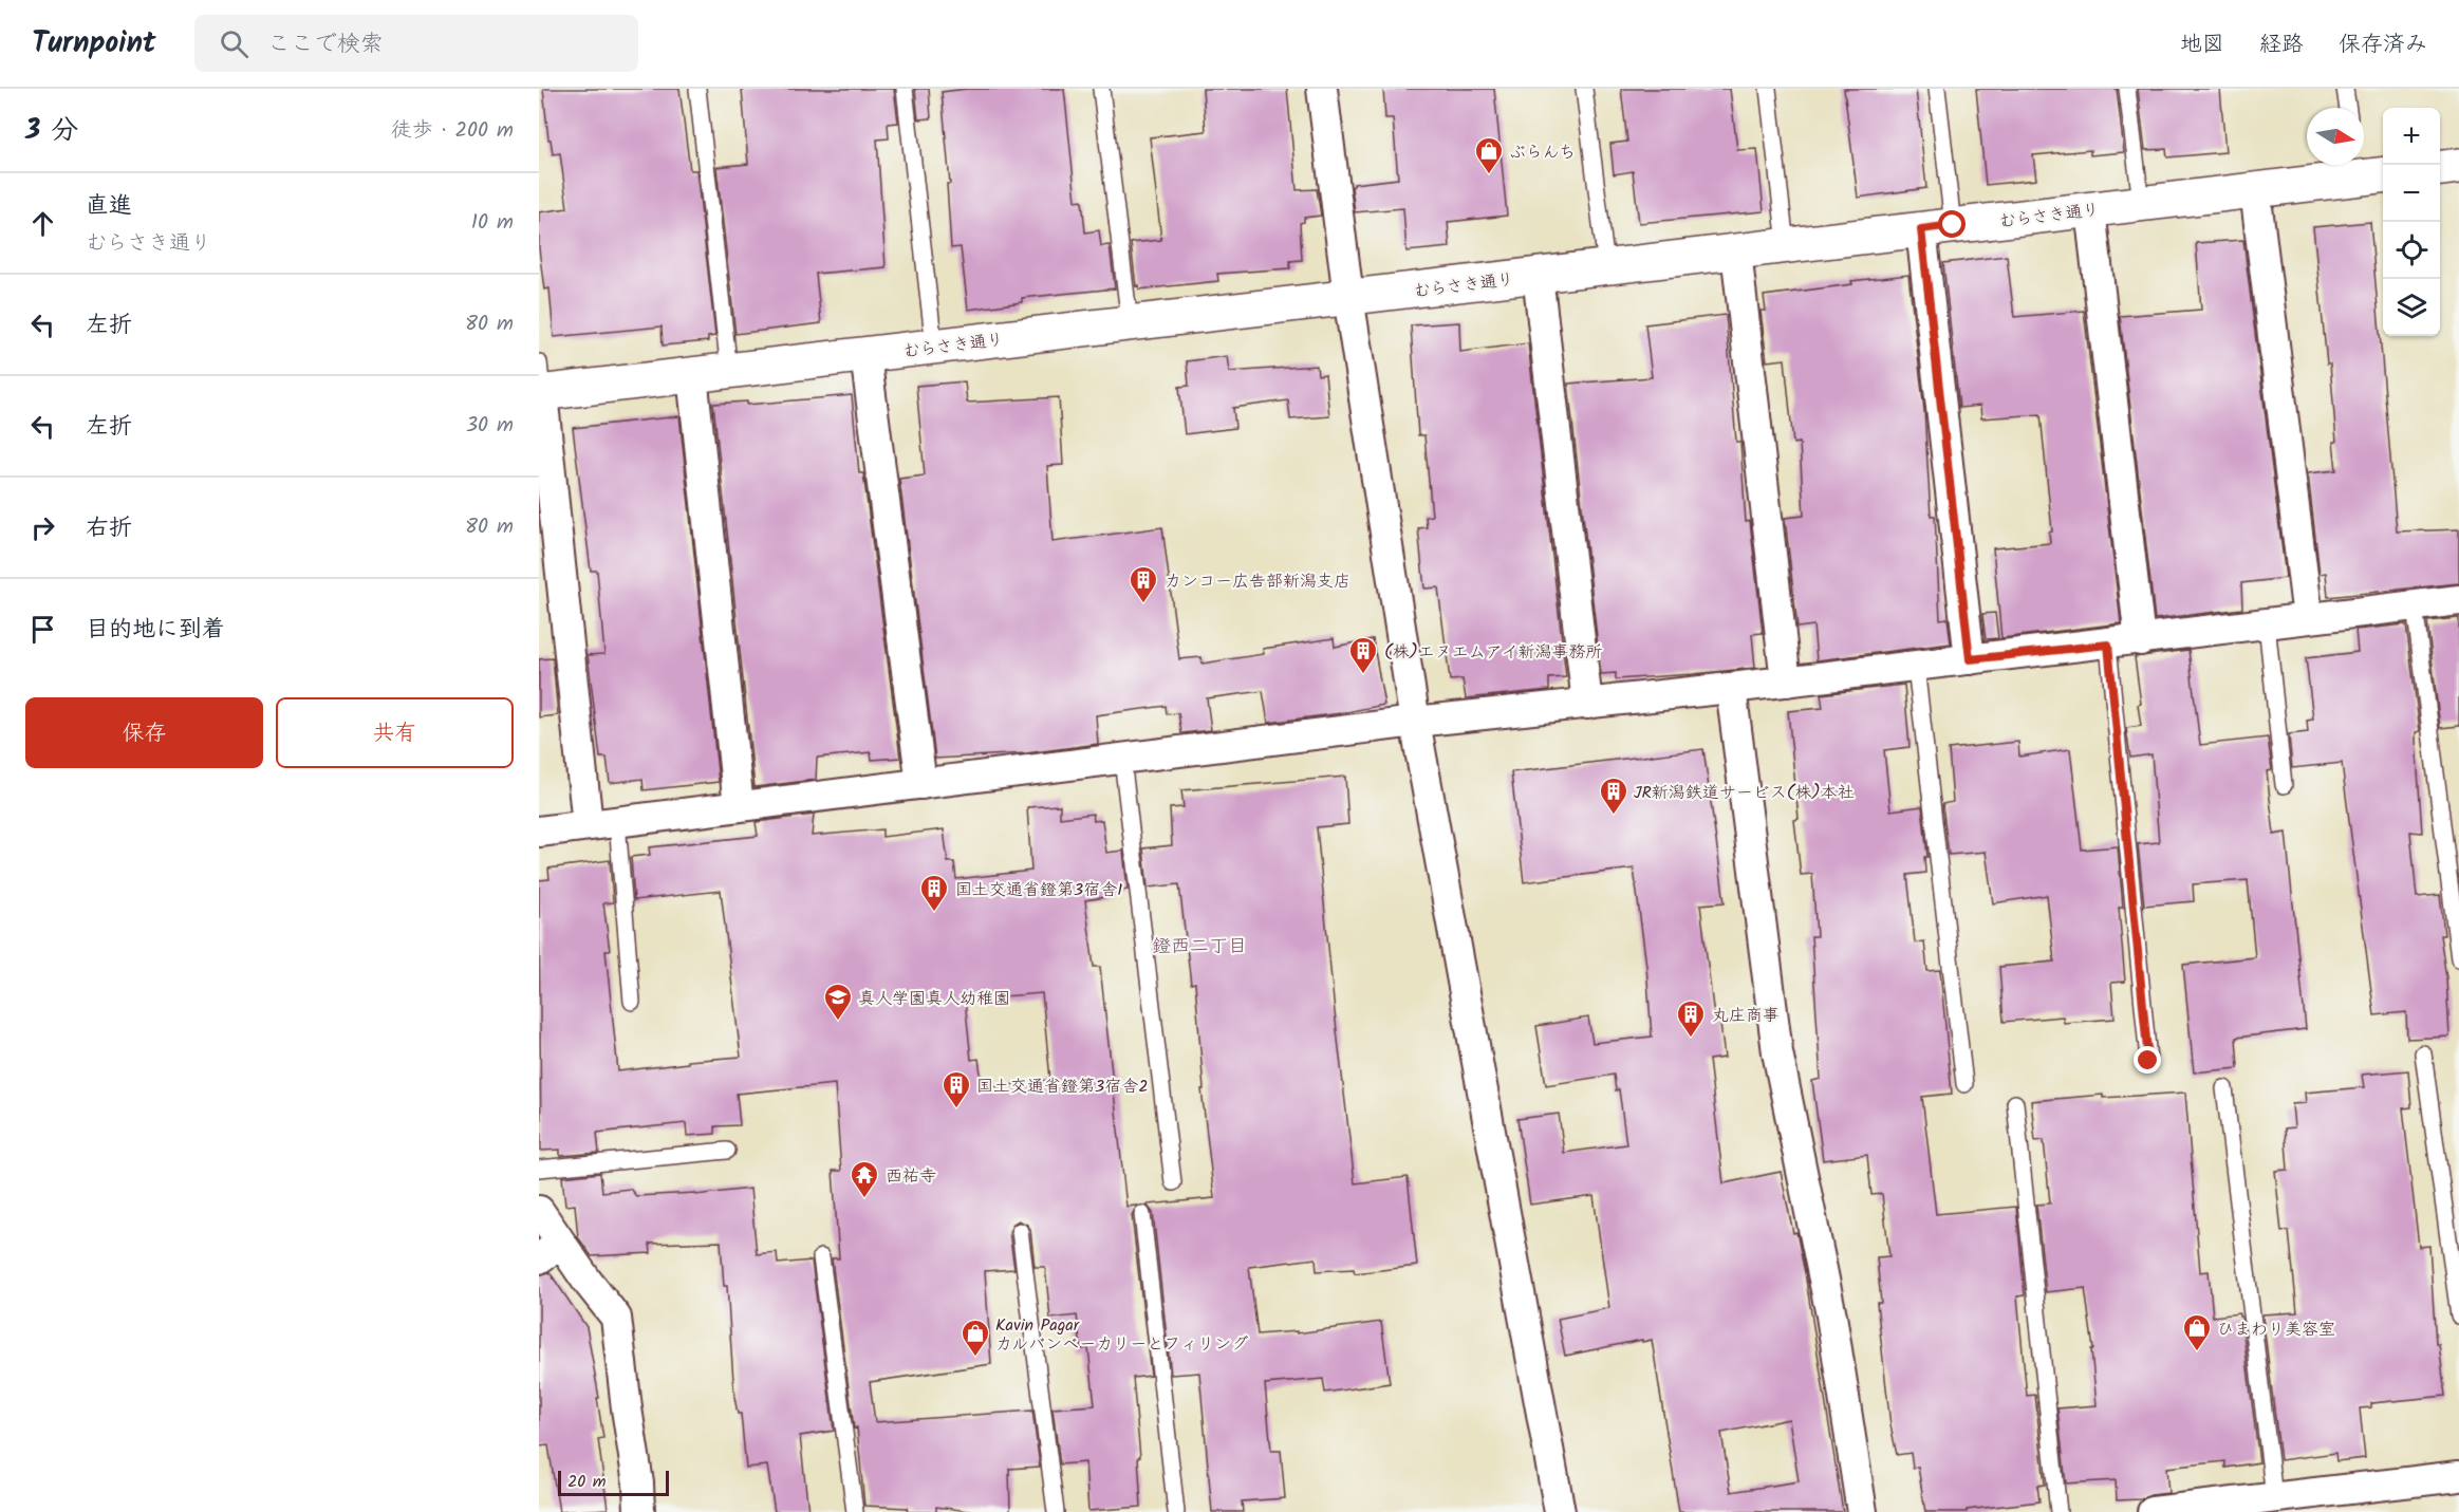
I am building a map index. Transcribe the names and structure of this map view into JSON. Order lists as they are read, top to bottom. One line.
{"streets":{"street":["むらさき通り"]},"districts":["鐙西二丁目"],"places":{"shop":["ぶらんち","ひまわり美容室","Kavin Pagar カルバンベーカリーとフィリング"],"building":["カンコー広告部新潟支店","(株)エヌエムアイ新潟事務所","JR新潟鉄道サービス(株)本社","国土交通省鐙第3宿舎1","丸庄商事","国土交通省鐙第3宿舎2"],"school or university":["真人学園真人幼稚園"],"temple":["西祐寺"]},"scale_bar":"20 m","north":"right","page":{"header":"Turnpoint","search":"ここで検索","nav":["地図","経路","保存済み"],"heading":["3 分","徒歩 · 200 m"],"map_buttons":["+","−"],"list":[["直進","むらさき通り","10 m"],["左折","80 m"],["左折","30 m"],["右折","80 m"],"目的地に到着"],"buttons":["保存","共有"],"scale":"20 m"}}
